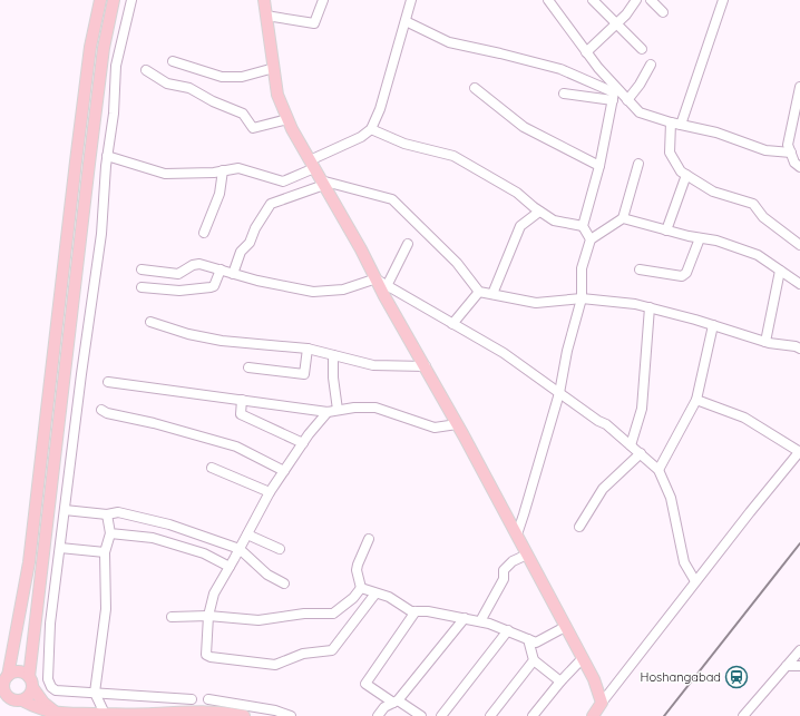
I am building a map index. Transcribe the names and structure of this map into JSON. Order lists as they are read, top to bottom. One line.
{"places":{"station":["Hoshangabad"]}}
